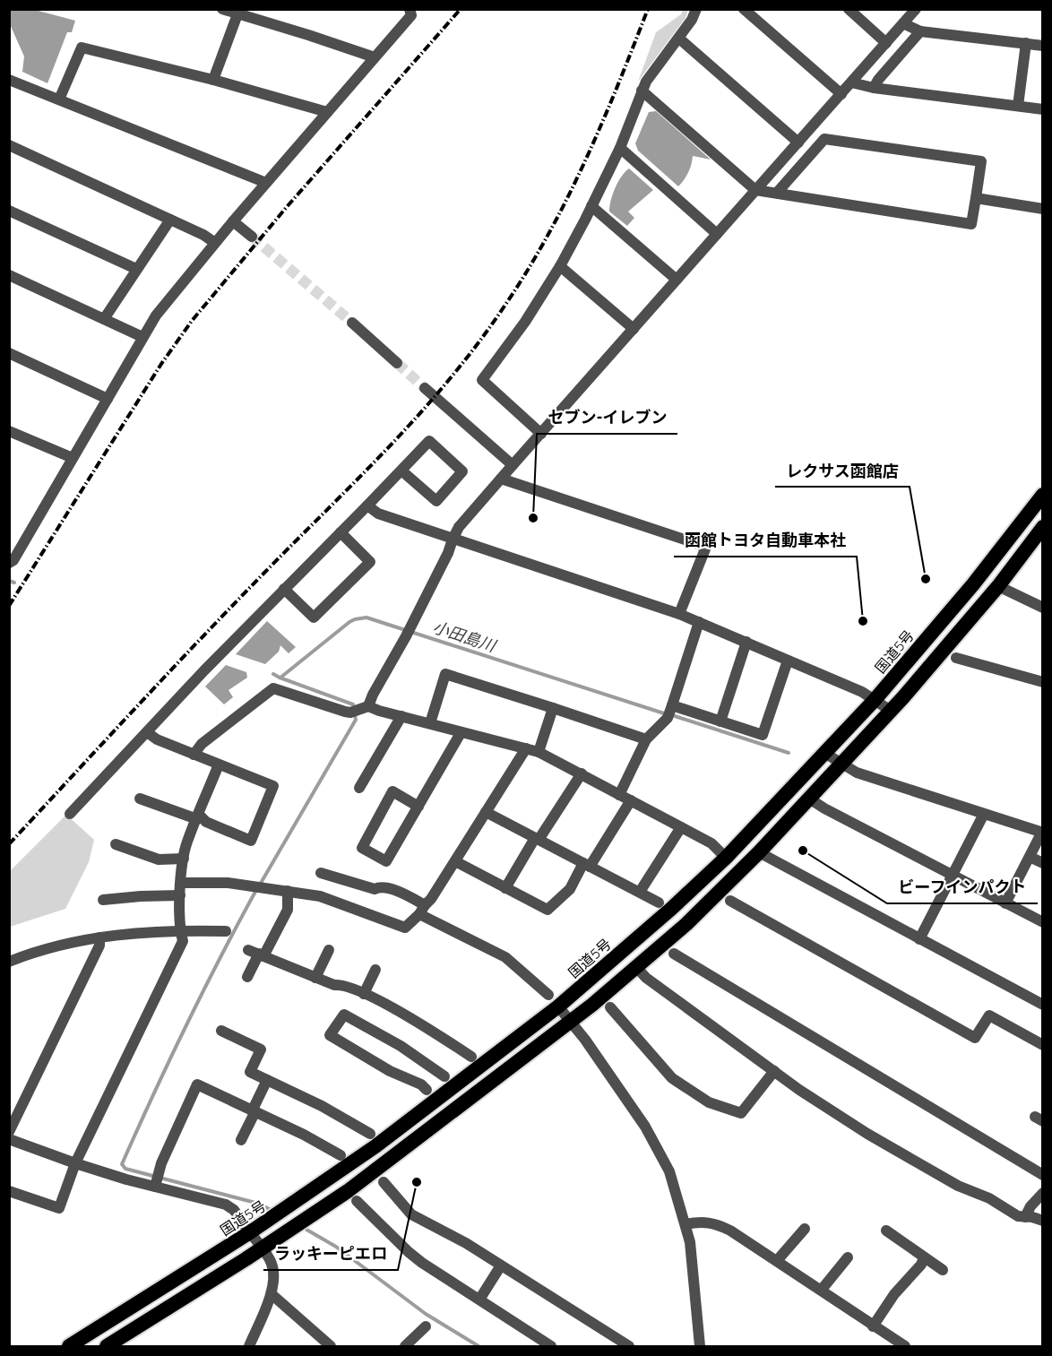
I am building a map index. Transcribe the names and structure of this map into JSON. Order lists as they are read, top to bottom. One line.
{"streets":{"highway":["国道5号"]},"water":["小田島川"],"places":["セブン-イレブン","レクサス函館店","函館トヨタ自動車本社","ビーフインパクト","ラッキーピエロ"]}
